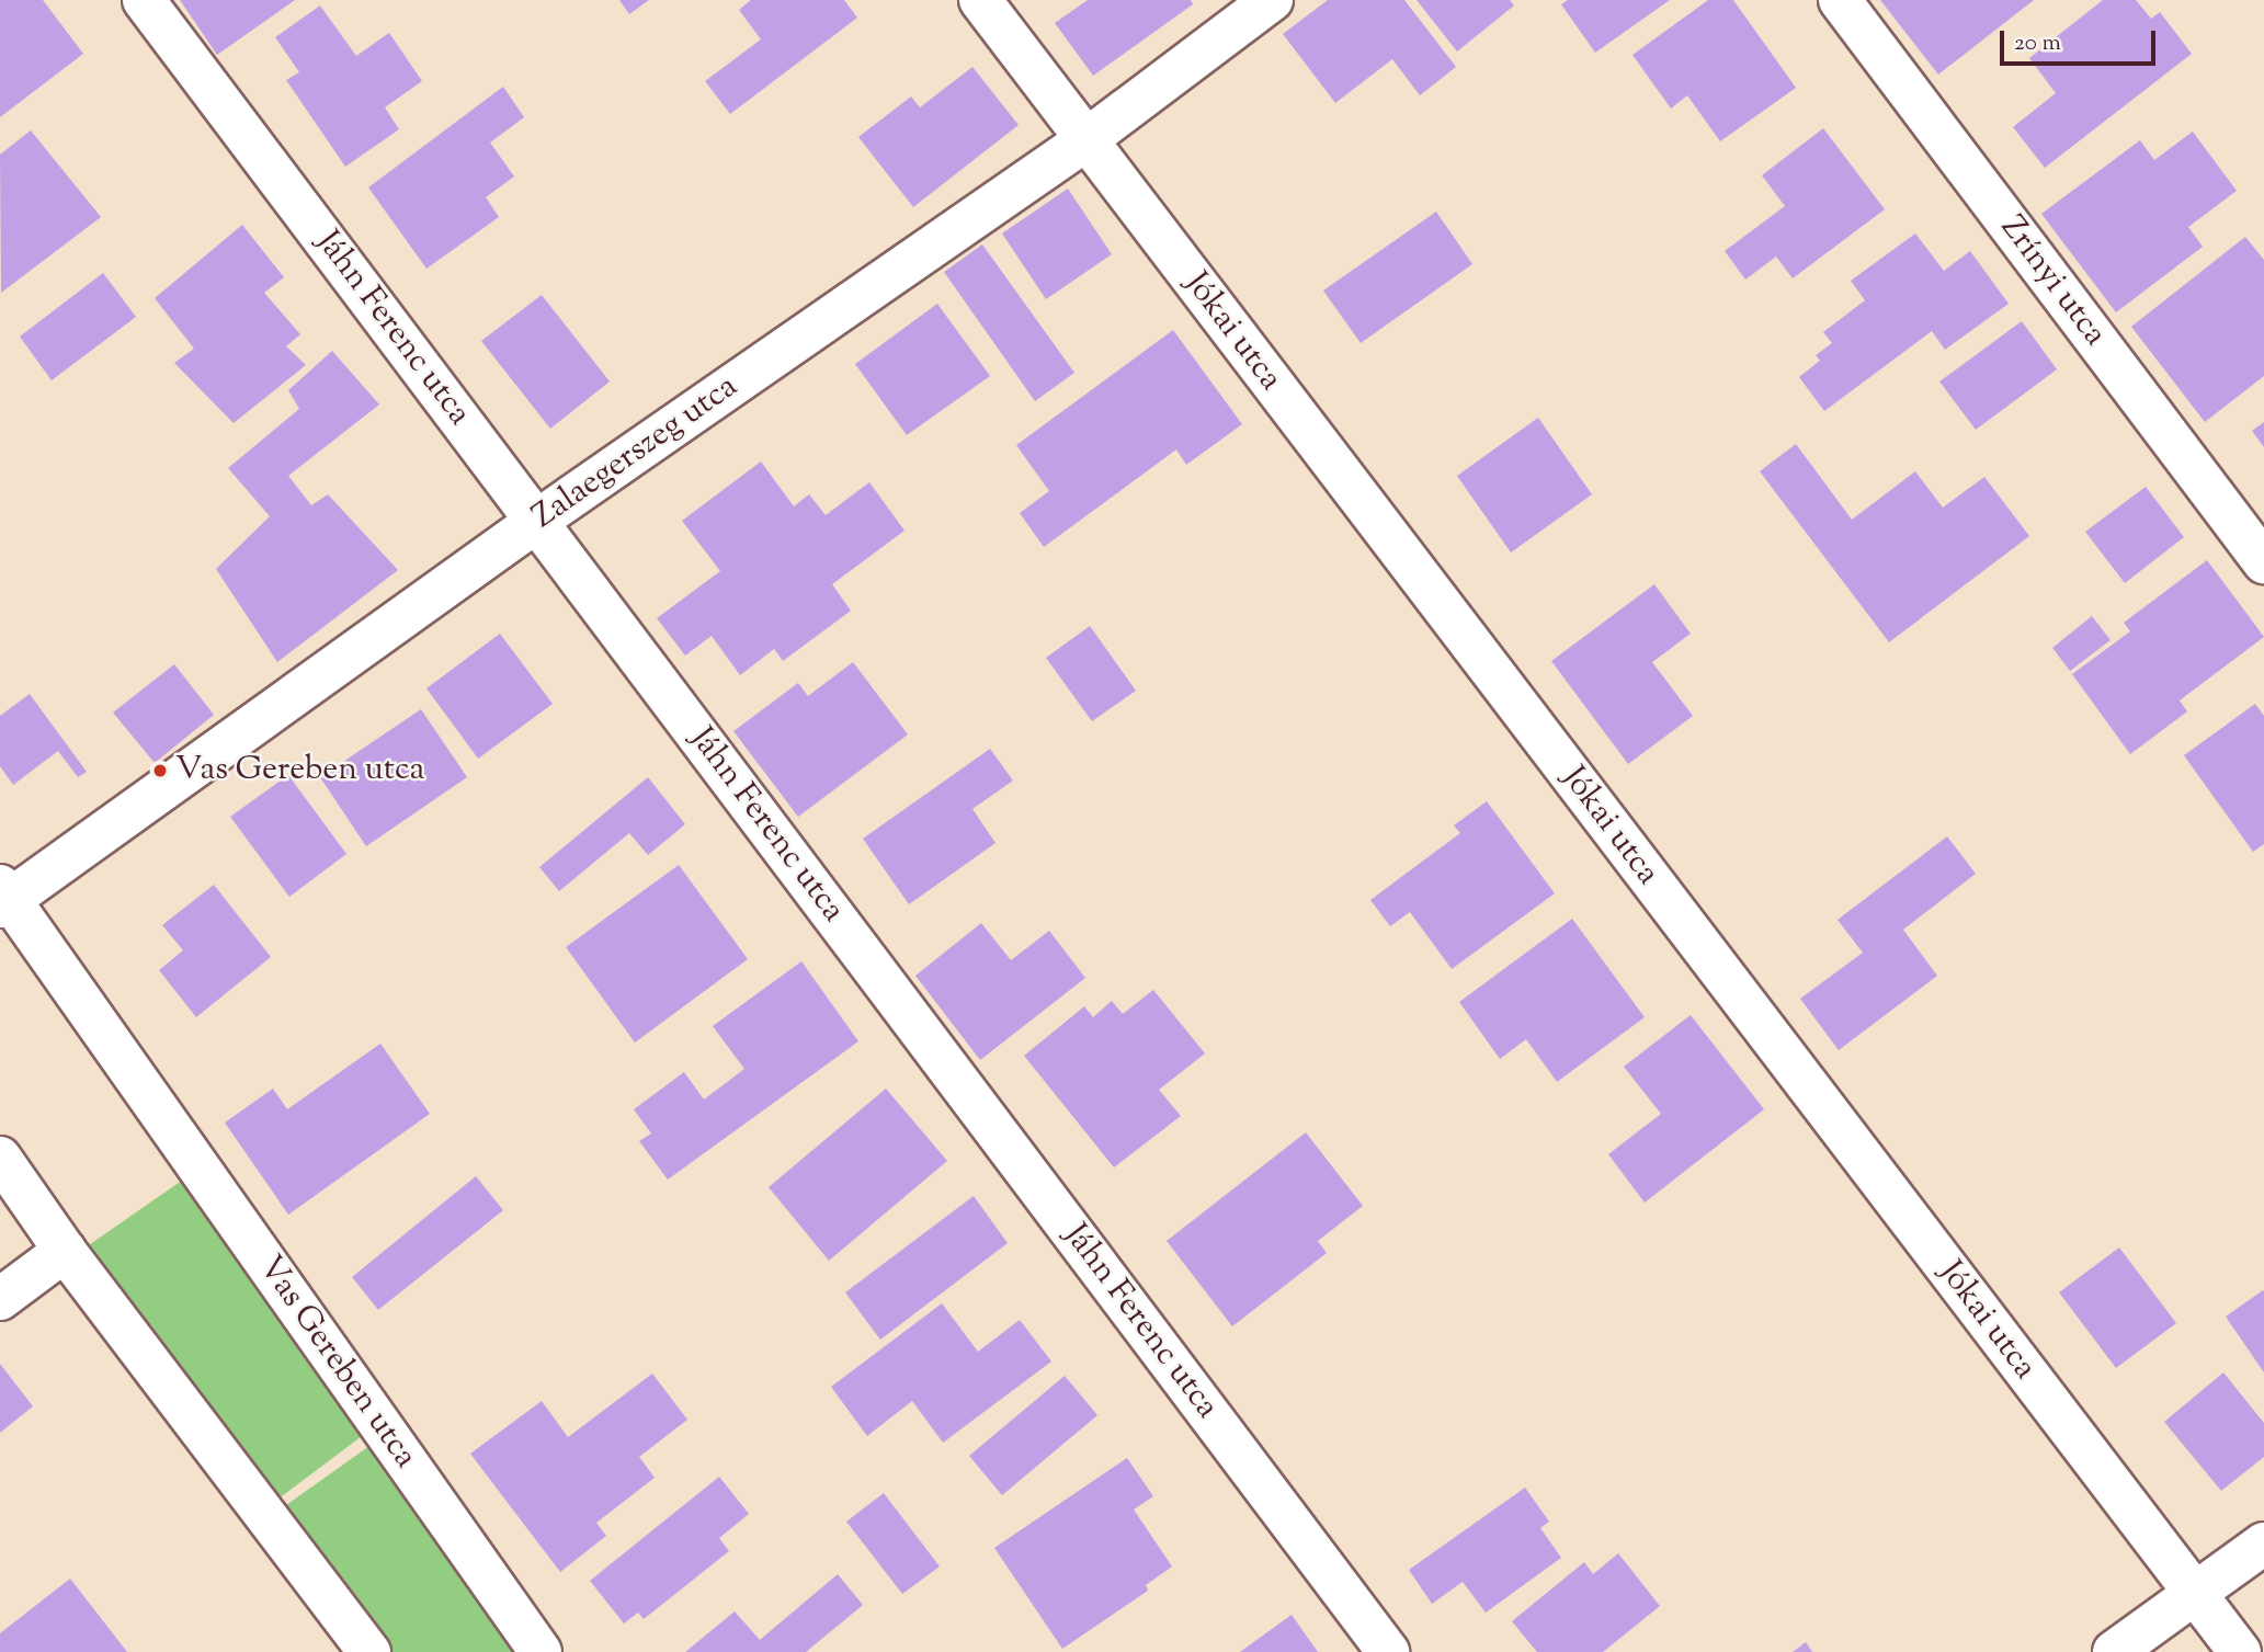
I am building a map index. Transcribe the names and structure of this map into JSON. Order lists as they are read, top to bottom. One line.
{"streets":{"street":["Zrínyi utca","Jáhn Ferenc utca","Jókai utca","Zalaegerszeg utca","Vas Gereben utca"]},"crossings":[["Jáhn Ferenc utca","Zalaegerszeg utca"],["Jókai utca","Zalaegerszeg utca"],["Zalaegerszeg utca","Vas Gereben utca"]],"places":["Vas Gereben utca"],"scale_bar":"20 m"}
